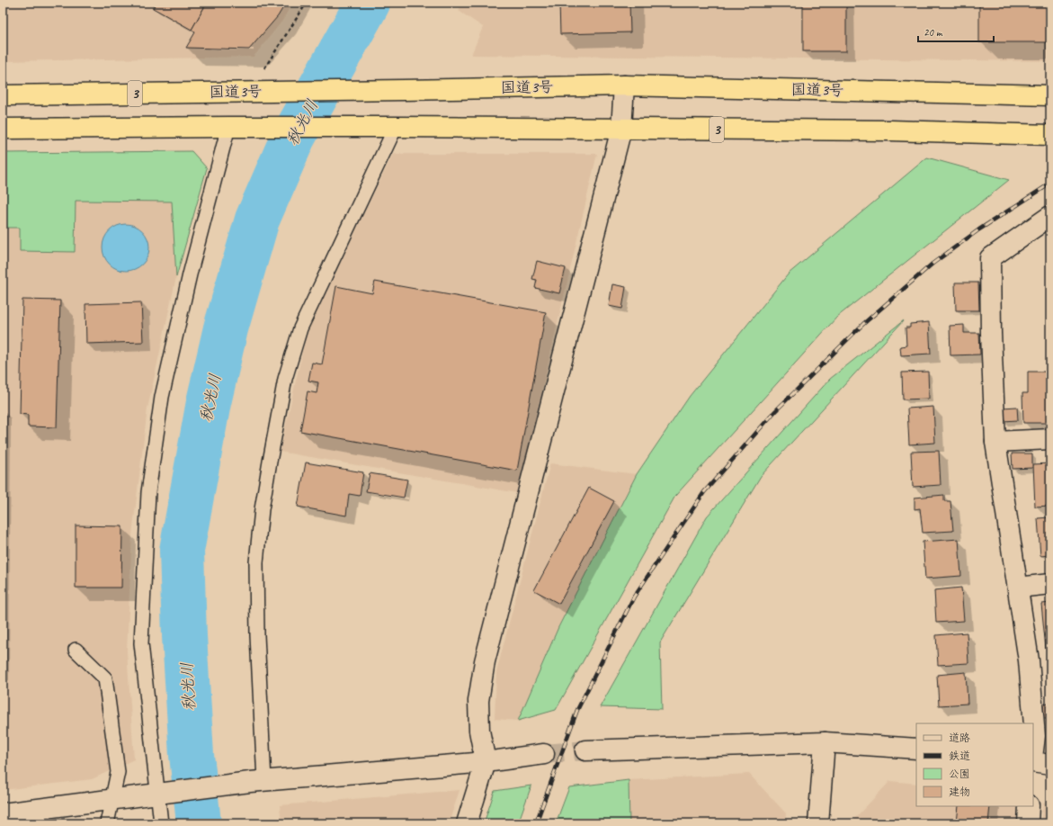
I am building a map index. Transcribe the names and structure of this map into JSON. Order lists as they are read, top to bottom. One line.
{"streets":{"highway":["国道3号","3"]},"water":["秋光川"],"legend":["道路","鉄道","公園","建物"],"scale_bar":"20 m"}
